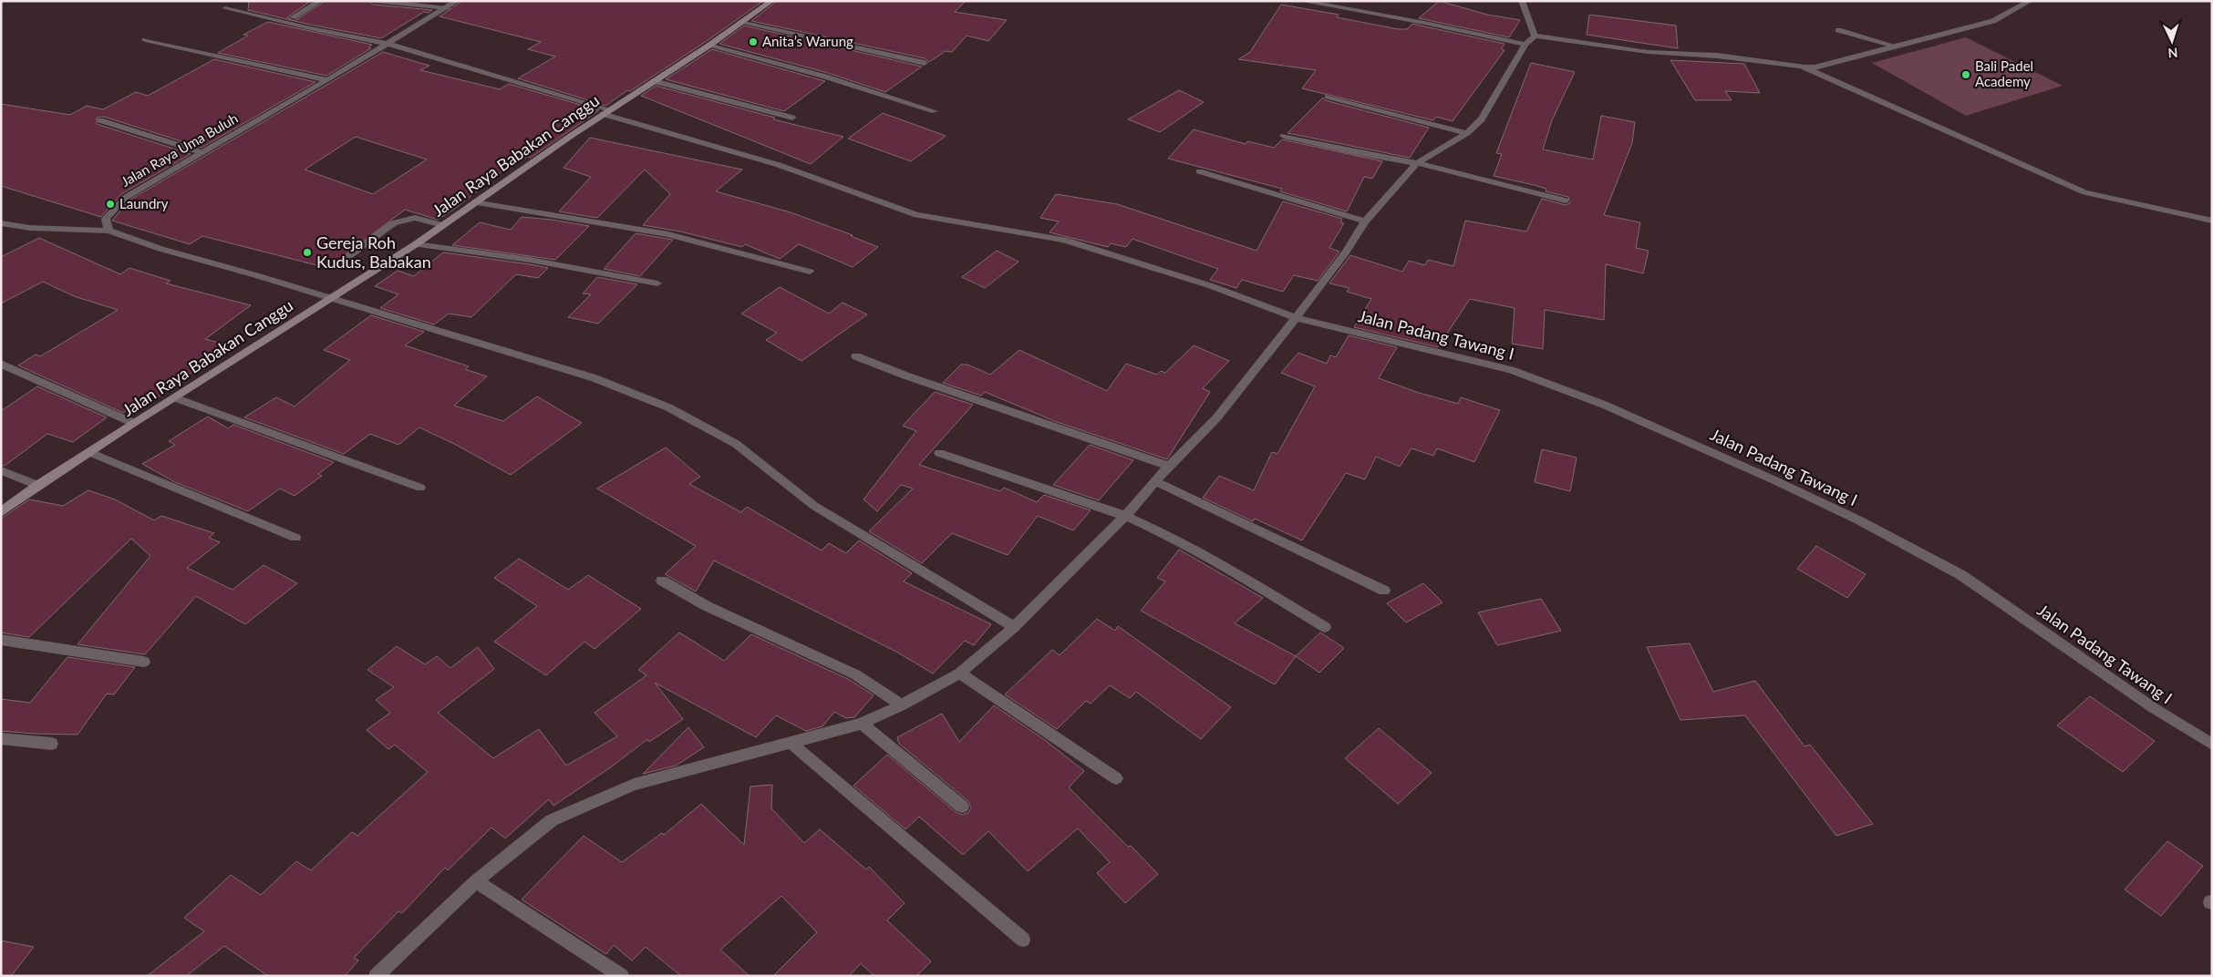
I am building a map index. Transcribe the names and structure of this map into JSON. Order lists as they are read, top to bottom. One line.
{"streets":{"street":["Jalan Raya Uma Buluh","Jalan Raya Babakan Canggu","Jalan Padang Tawang I"]},"crossings":[["Jalan Raya Uma Buluh","Jalan Padang Tawang I"],["Jalan Raya Babakan Canggu","Jalan Padang Tawang I"]],"places":["Anita’s Warung","Bali Padel Academy","Laundry","Gereja Roh Kudus, Babakan"],"north":"bottom"}
